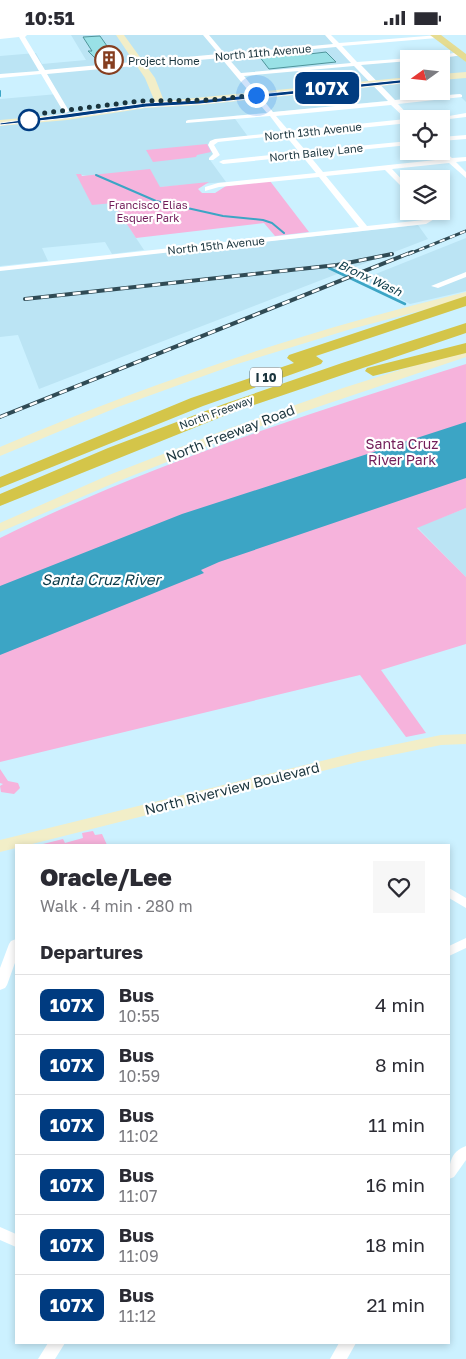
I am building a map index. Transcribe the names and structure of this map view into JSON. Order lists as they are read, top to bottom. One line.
{"streets":{"highway":["I 10","North Freeway"],"main road":["North Freeway Road","North Riverview Boulevard"],"street":["North 11th Avenue","North 13th Avenue","North Bailey Lane","North 15th Avenue"]},"water":["Bronx Wash","Santa Cruz River"],"parks":["Francisco Elias Esquer Park","Santa Cruz River Park"],"places":{"building":["Project Home"]},"lines":["bus line 107X"],"north":"left","page":{"status":"10:51","on_map":"107X","heading":[["Oracle/Lee","Walk · 4 min · 280 m"],"Departures"],"list":[{"mark":"107X","name":"Bus","note":"10:55","value":"4 min"},{"mark":"107X","name":"Bus","note":"10:59","value":"8 min"},{"mark":"107X","name":"Bus","note":"11:02","value":"11 min"},{"mark":"107X","name":"Bus","note":"11:07","value":"16 min"},{"mark":"107X","name":"Bus","note":"11:09","value":"18 min"},{"mark":"107X","name":"Bus","note":"11:12","value":"21 min"}]}}
